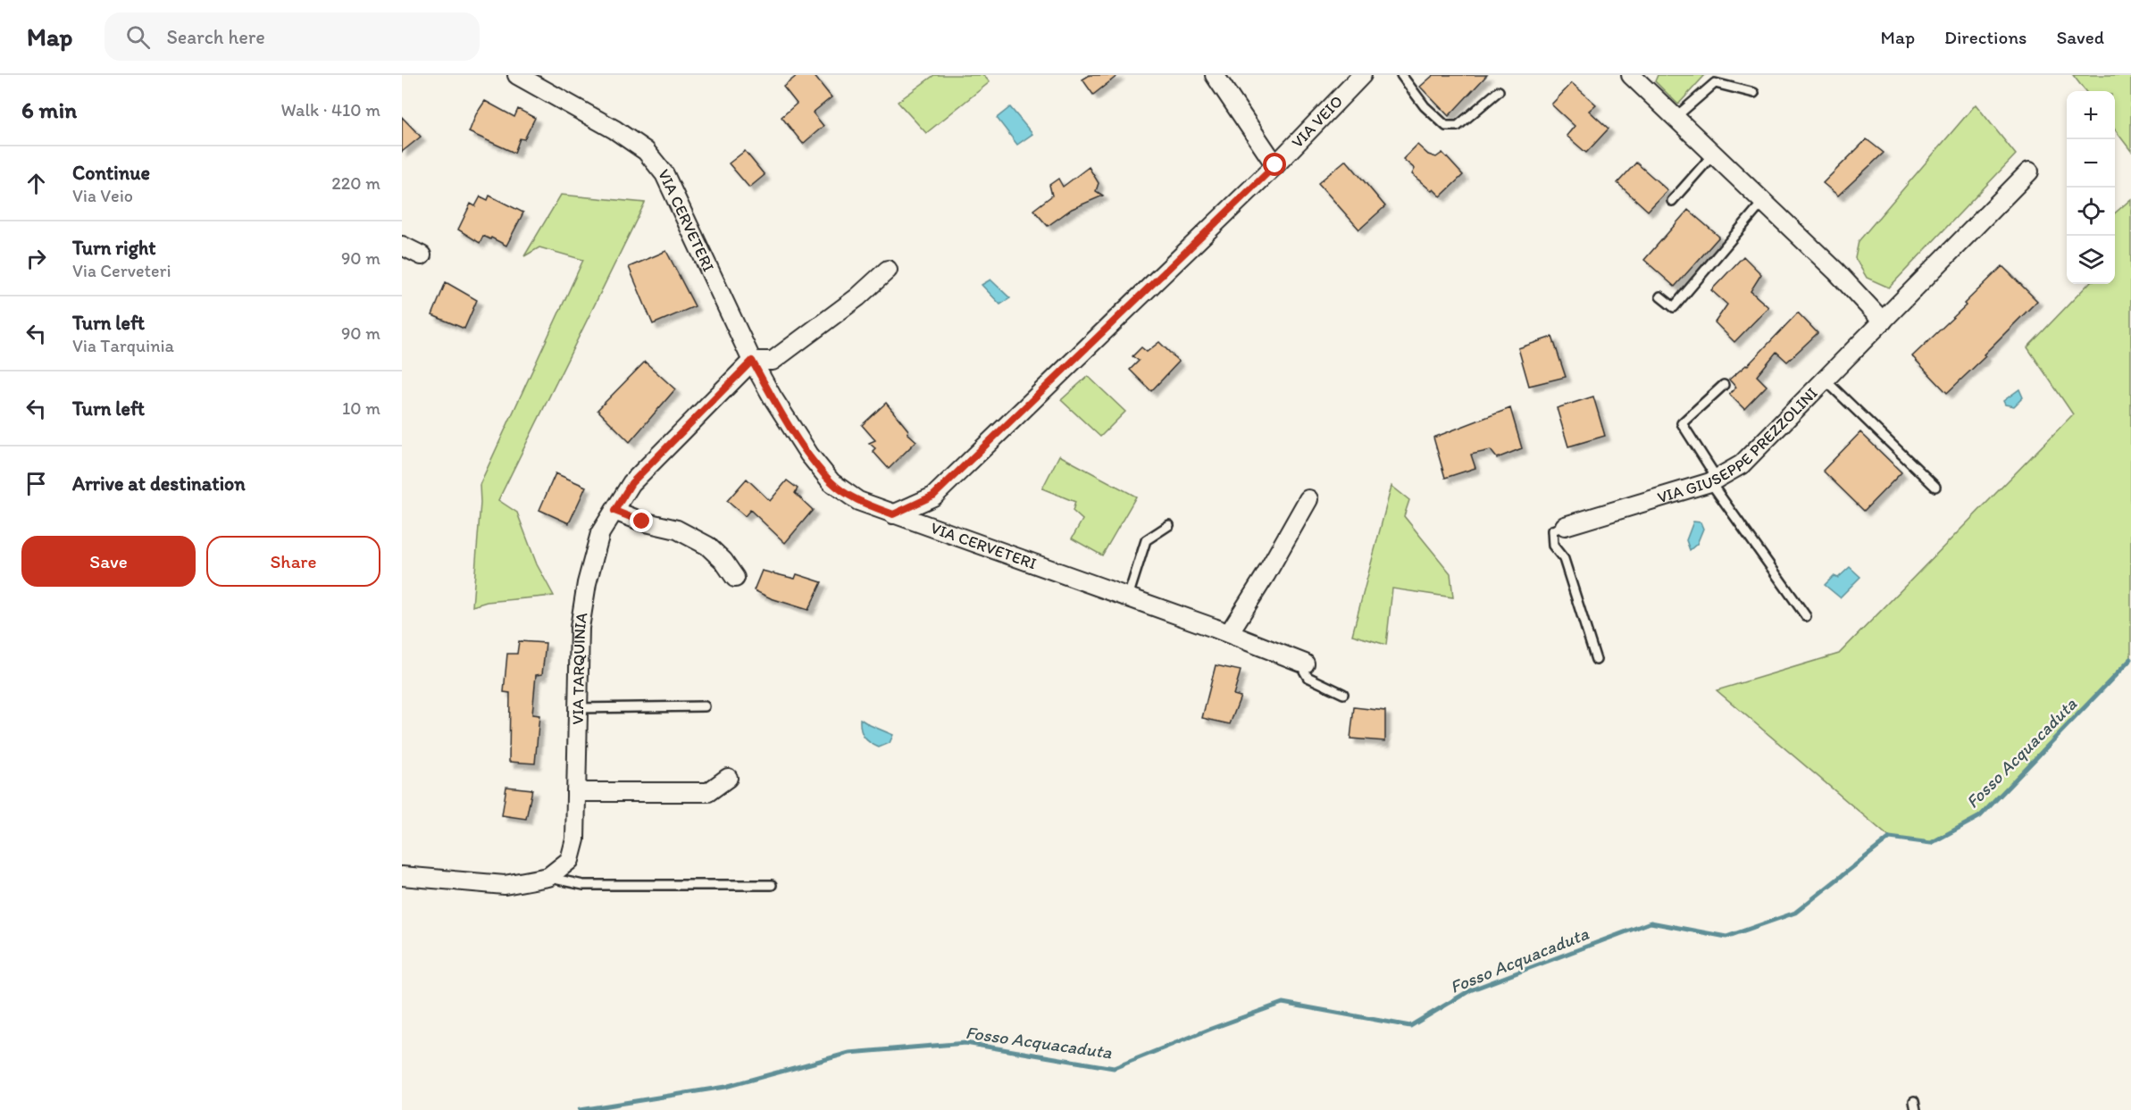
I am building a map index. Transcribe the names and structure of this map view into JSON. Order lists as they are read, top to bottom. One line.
{"streets":{"street":["VIA VEIO","VIA CERVETERI","VIA GIUSEPPE PREZZOLINI","VIA TARQUINIA"]},"crossings":[["VIA VEIO","VIA CERVETERI"],["VIA CERVETERI","VIA TARQUINIA"]],"water":["Fosso Acquacaduta"],"page":{"header":"Map","search":"Search here","nav":["Map","Directions","Saved"],"heading":["6 min","Walk · 410 m"],"map_buttons":["+","−"],"list":[["Continue","Via Veio","220 m"],["Turn right","Via Cerveteri","90 m"],["Turn left","Via Tarquinia","90 m"],["Turn left","10 m"],"Arrive at destination"],"buttons":["Save","Share"]}}
